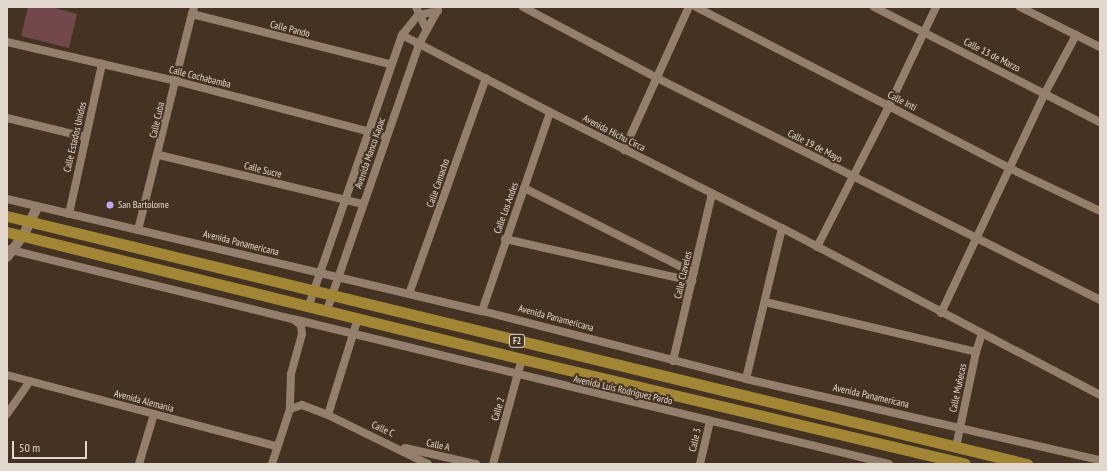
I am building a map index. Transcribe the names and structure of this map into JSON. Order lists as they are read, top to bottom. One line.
{"streets":{"highway":["F2"],"street":["Calle Pando","Calle 13 de Marzo","Calle Cochabamba","Calle Inti","Calle Cuba","Avenida Hichu Circa","Calle Estados Unidos","Calle 19 de Mayo","Avenida Manco Kapac","Calle Sucre","Calle Camacho","Calle Los Andes","Avenida Panamericana","Calle Claveles","Calle Muñecas","Avenida Luis Rodriguez Pardo","Avenida Alemania","Calle 2","Calle C","Calle 3","Calle A"]},"crossings":[["Calle Pando","Calle Cuba"],["Calle Cochabamba","Calle Cuba"],["Calle Cochabamba","Calle Estados Unidos"],["Calle Cochabamba","Avenida Manco Kapac"],["Calle Cuba","Calle Sucre"],["Calle Cuba","Avenida Panamericana"],["Avenida Hichu Circa","Avenida Manco Kapac"],["Avenida Hichu Circa","Calle Camacho"],["Avenida Hichu Circa","Calle Los Andes"],["Avenida Hichu Circa","Calle Claveles"],["Avenida Hichu Circa","Calle Muñecas"],["Calle Estados Unidos","Avenida Panamericana"],["Avenida Manco Kapac","Calle Sucre"],["Avenida Manco Kapac","Avenida Panamericana"],["Avenida Manco Kapac","F2"],["Calle Camacho","Avenida Panamericana"],["Calle Los Andes","Avenida Panamericana"],["Avenida Panamericana","Calle Claveles"],["Avenida Panamericana","Calle Muñecas"],["F2","Calle Muñecas"],["F2","Calle 2"],["Avenida Luis Rodriguez Pardo","Calle 2"],["Avenida Luis Rodriguez Pardo","Calle 3"],["Calle C","Calle A"]],"places":["San Bartolome"],"scale_bar":"50 m"}
